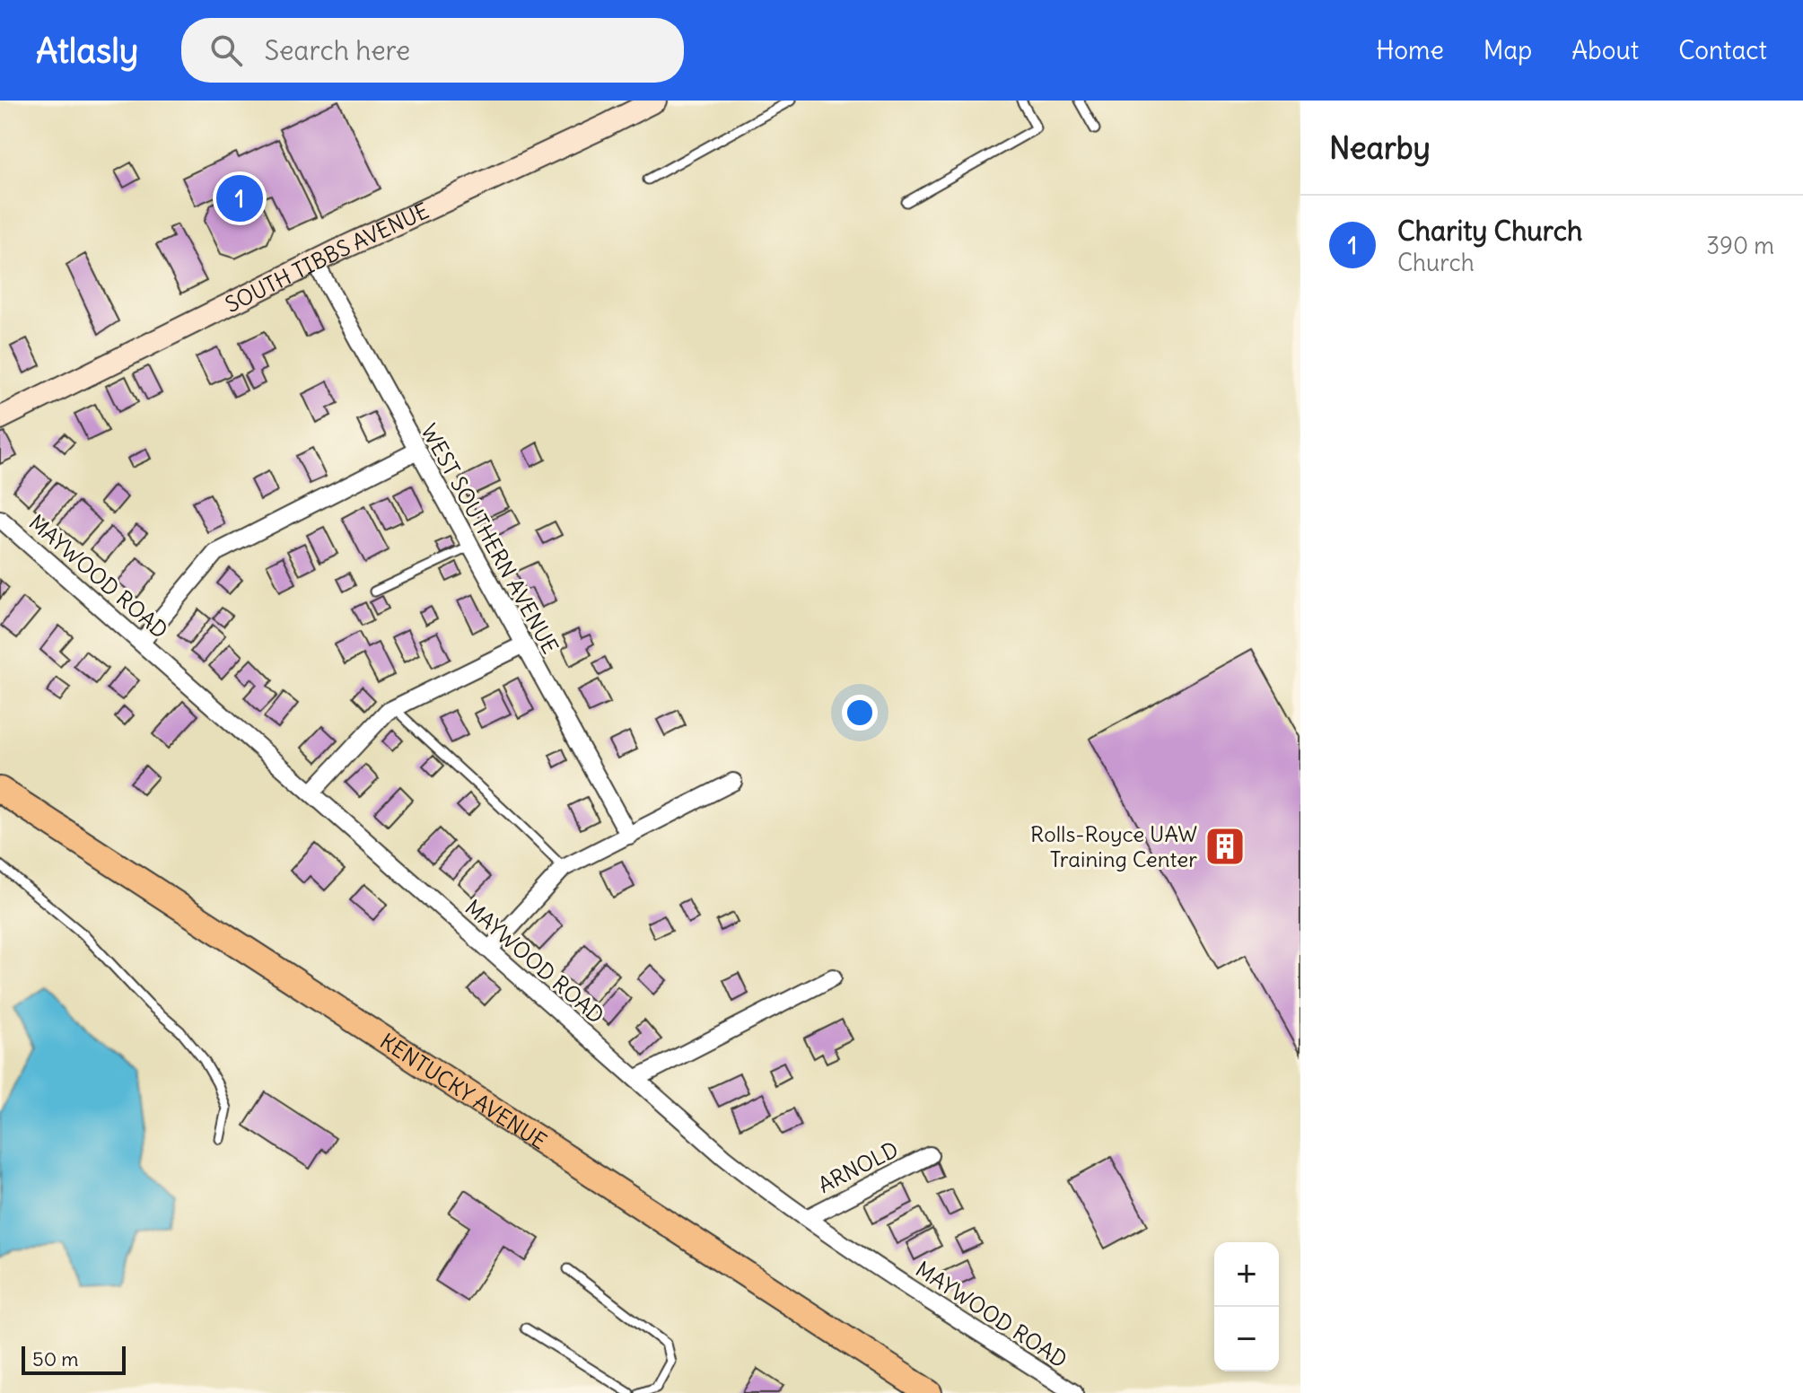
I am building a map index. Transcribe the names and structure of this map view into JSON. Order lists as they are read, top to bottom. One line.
{"streets":{"main road":["SOUTH TIBBS AVENUE","KENTUCKY AVENUE"],"street":["WEST SOUTHERN AVENUE","MAYWOOD ROAD","ARNOLD"]},"crossings":[["SOUTH TIBBS AVENUE","WEST SOUTHERN AVENUE"],["MAYWOOD ROAD","ARNOLD"]],"places":{"building":["Rolls-Royce UAW Training Center"]},"scale_bar":"50 m","page":{"header":"Atlasly","search":"Search here","nav":["Home","Map","About","Contact"],"heading":"Nearby","pins":"1","list":[{"mark":"1","name":"Charity Church","note":"Church","value":"390 m"}],"map_buttons":["+","−"],"scale":"50 m"}}
